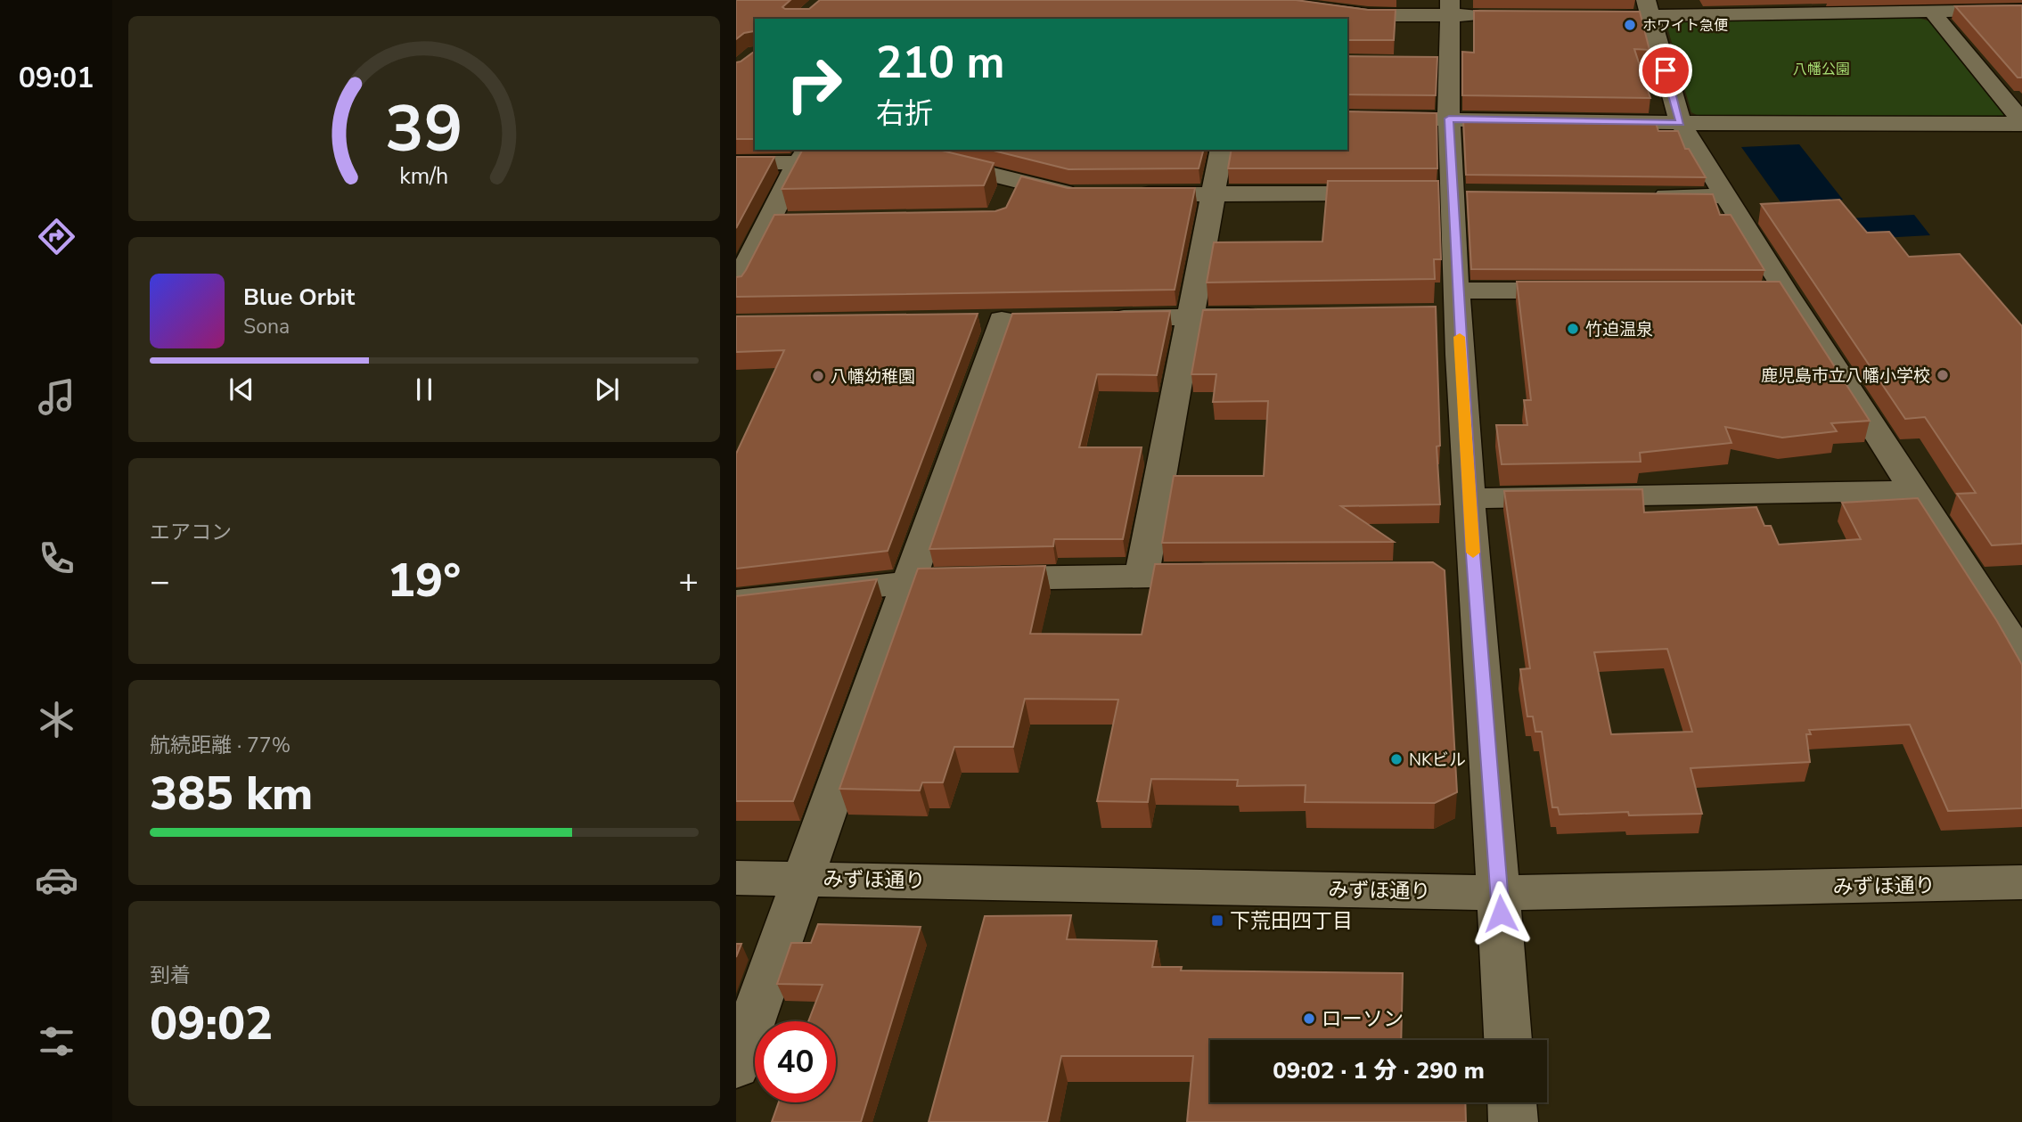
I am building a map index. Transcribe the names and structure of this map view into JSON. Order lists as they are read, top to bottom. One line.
{"streets":{"street":["みずほ通り"]},"parks":["八幡公園"],"places":{"other":["ホワイト急便","竹迫温泉","鹿児島市立八幡小学校","八幡幼稚園","NKビル","ローソン"],"transit":["下荒田四丁目"]},"page":{"tabs":"09:01","turn":["210 m","右折"],"song":["Blue Orbit","Sona"],"tile":["エアコン",["航続距離 · 77%","385 km"],["到着","09:02"]],"heat":["−","19°","+"],"limit":"40","trip":"09:02 · 1 分 · 290 m","gauge":["39","km/h"]}}
